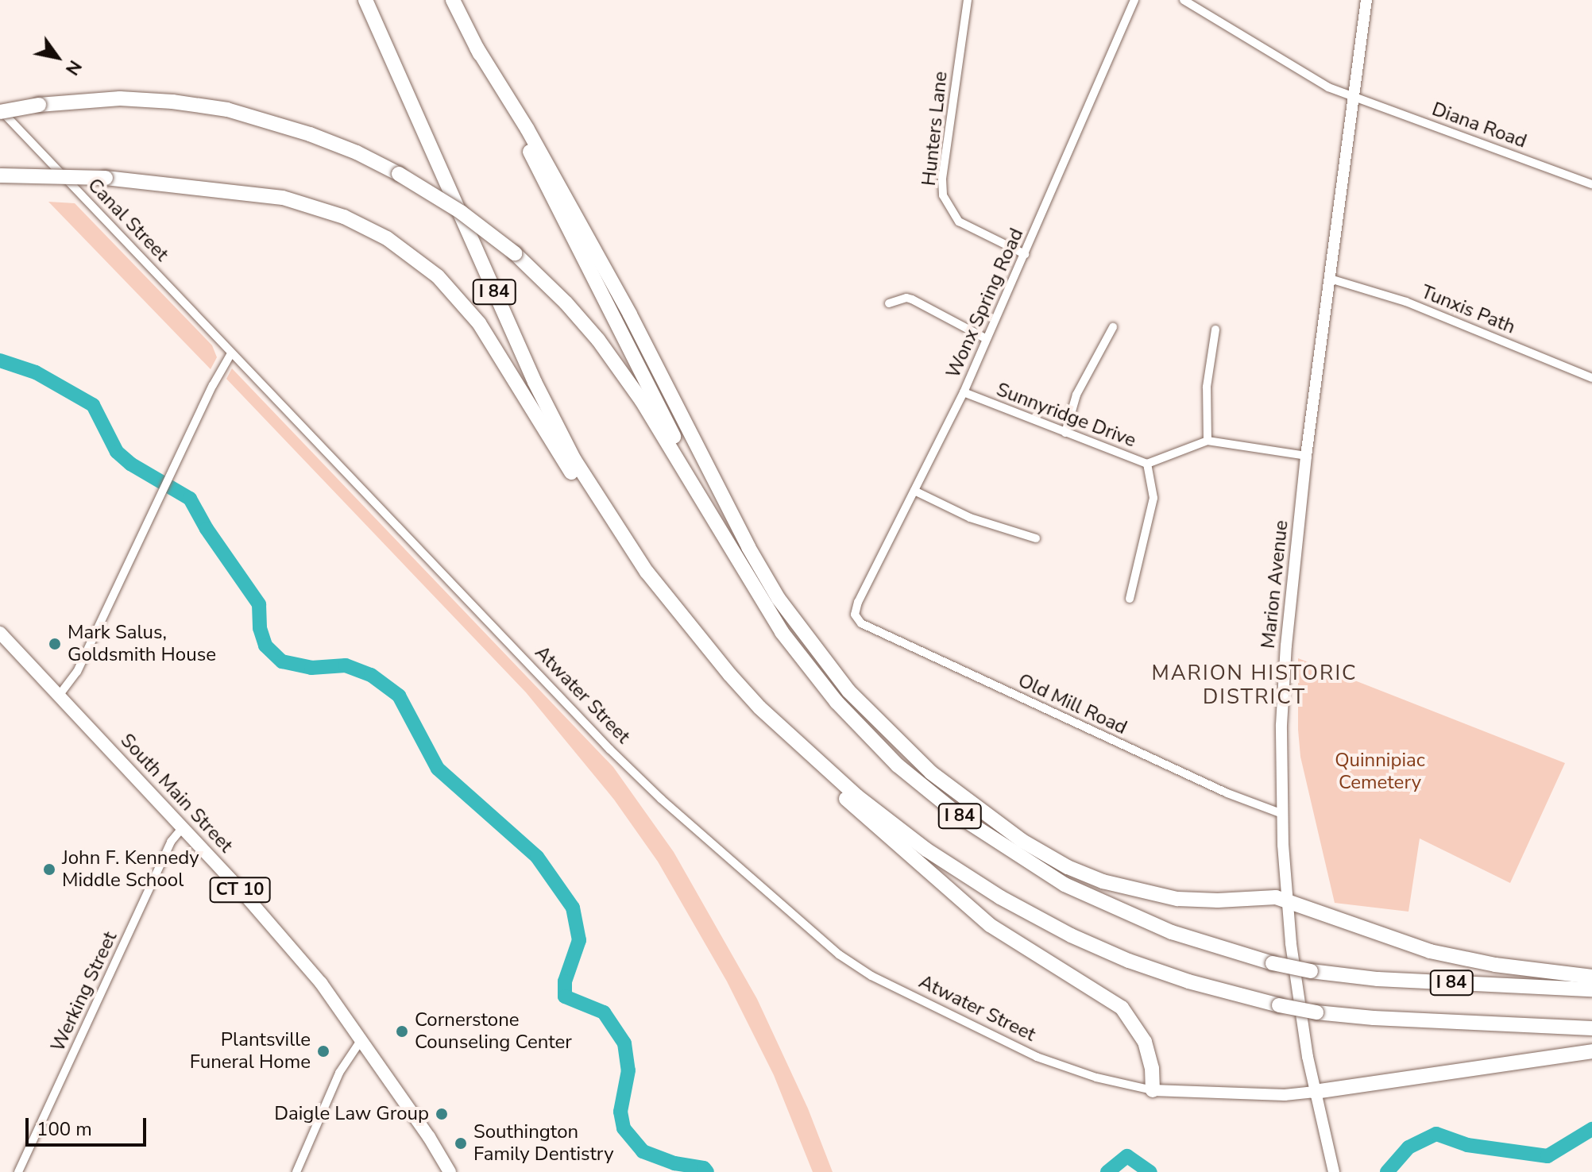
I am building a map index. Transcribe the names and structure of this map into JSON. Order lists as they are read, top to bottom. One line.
{"streets":{"highway":["I 84","South Main Street","CT 10"],"main road":["Marion Avenue","Atwater Street"],"street":["Diana Road","Hunters Lane","Canal Street","Wonx Spring Road","Tunxis Path","Sunnyridge Drive","Old Mill Road","Werking Street"]},"crossings":[["Diana Road","Marion Avenue"],["Hunters Lane","Wonx Spring Road"],["Canal Street","Atwater Street"],["Wonx Spring Road","Sunnyridge Drive"],["Wonx Spring Road","Old Mill Road"],["Tunxis Path","Marion Avenue"],["Sunnyridge Drive","Marion Avenue"],["Marion Avenue","Atwater Street"],["Marion Avenue","Old Mill Road"],["South Main Street","Werking Street"]],"districts":["MARION HISTORIC DISTRICT"],"parks":["Quinnipiac Cemetery"],"places":["Mark Salus, Goldsmith House","John F. Kennedy Middle School","Cornerstone Counseling Center","Plantsville Funeral Home","Daigle Law Group","Southington Family Dentistry"],"scale_bar":"100 m","north":"bottom right"}
